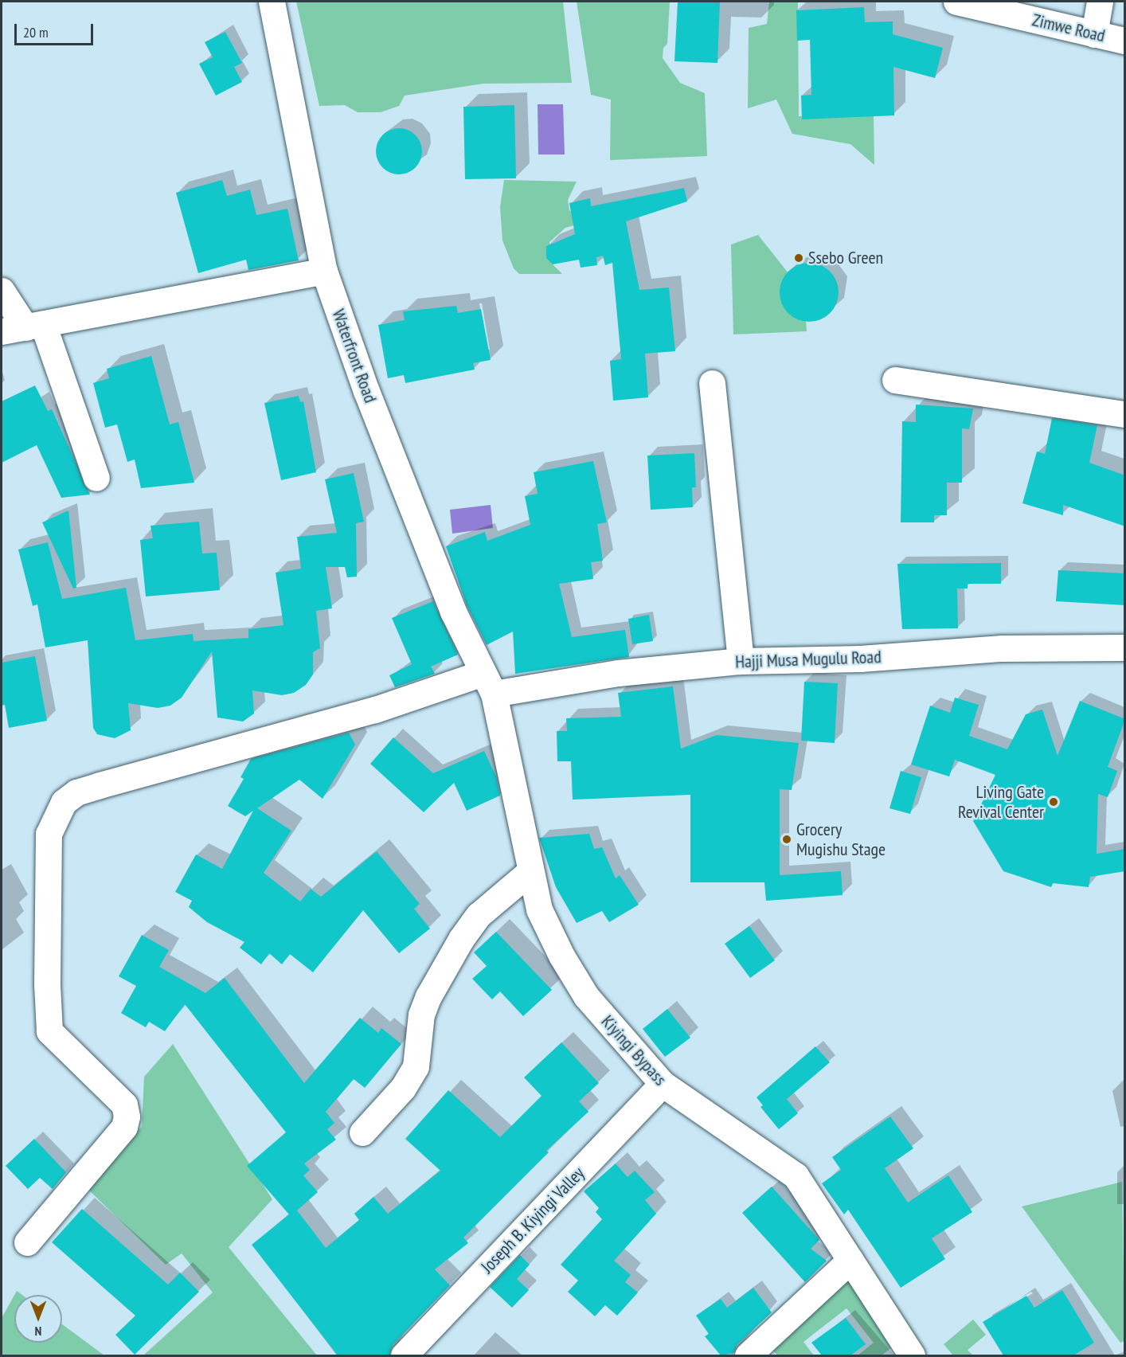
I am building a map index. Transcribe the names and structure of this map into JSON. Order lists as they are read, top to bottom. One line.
{"streets":{"street":["Zimwe Road","Waterfront Road","Hajji Musa Mugulu Road","Kiyingi Bypass","Joseph B. Kiyingi Valley"]},"crossings":[["Waterfront Road","Hajji Musa Mugulu Road"],["Waterfront Road","Kiyingi Bypass"],["Hajji Musa Mugulu Road","Kiyingi Bypass"],["Kiyingi Bypass","Joseph B. Kiyingi Valley"]],"places":["Ssebo Green","Living Gate Revival Center","Grocery Mugishu Stage"],"scale_bar":"20 m","north":"bottom"}
